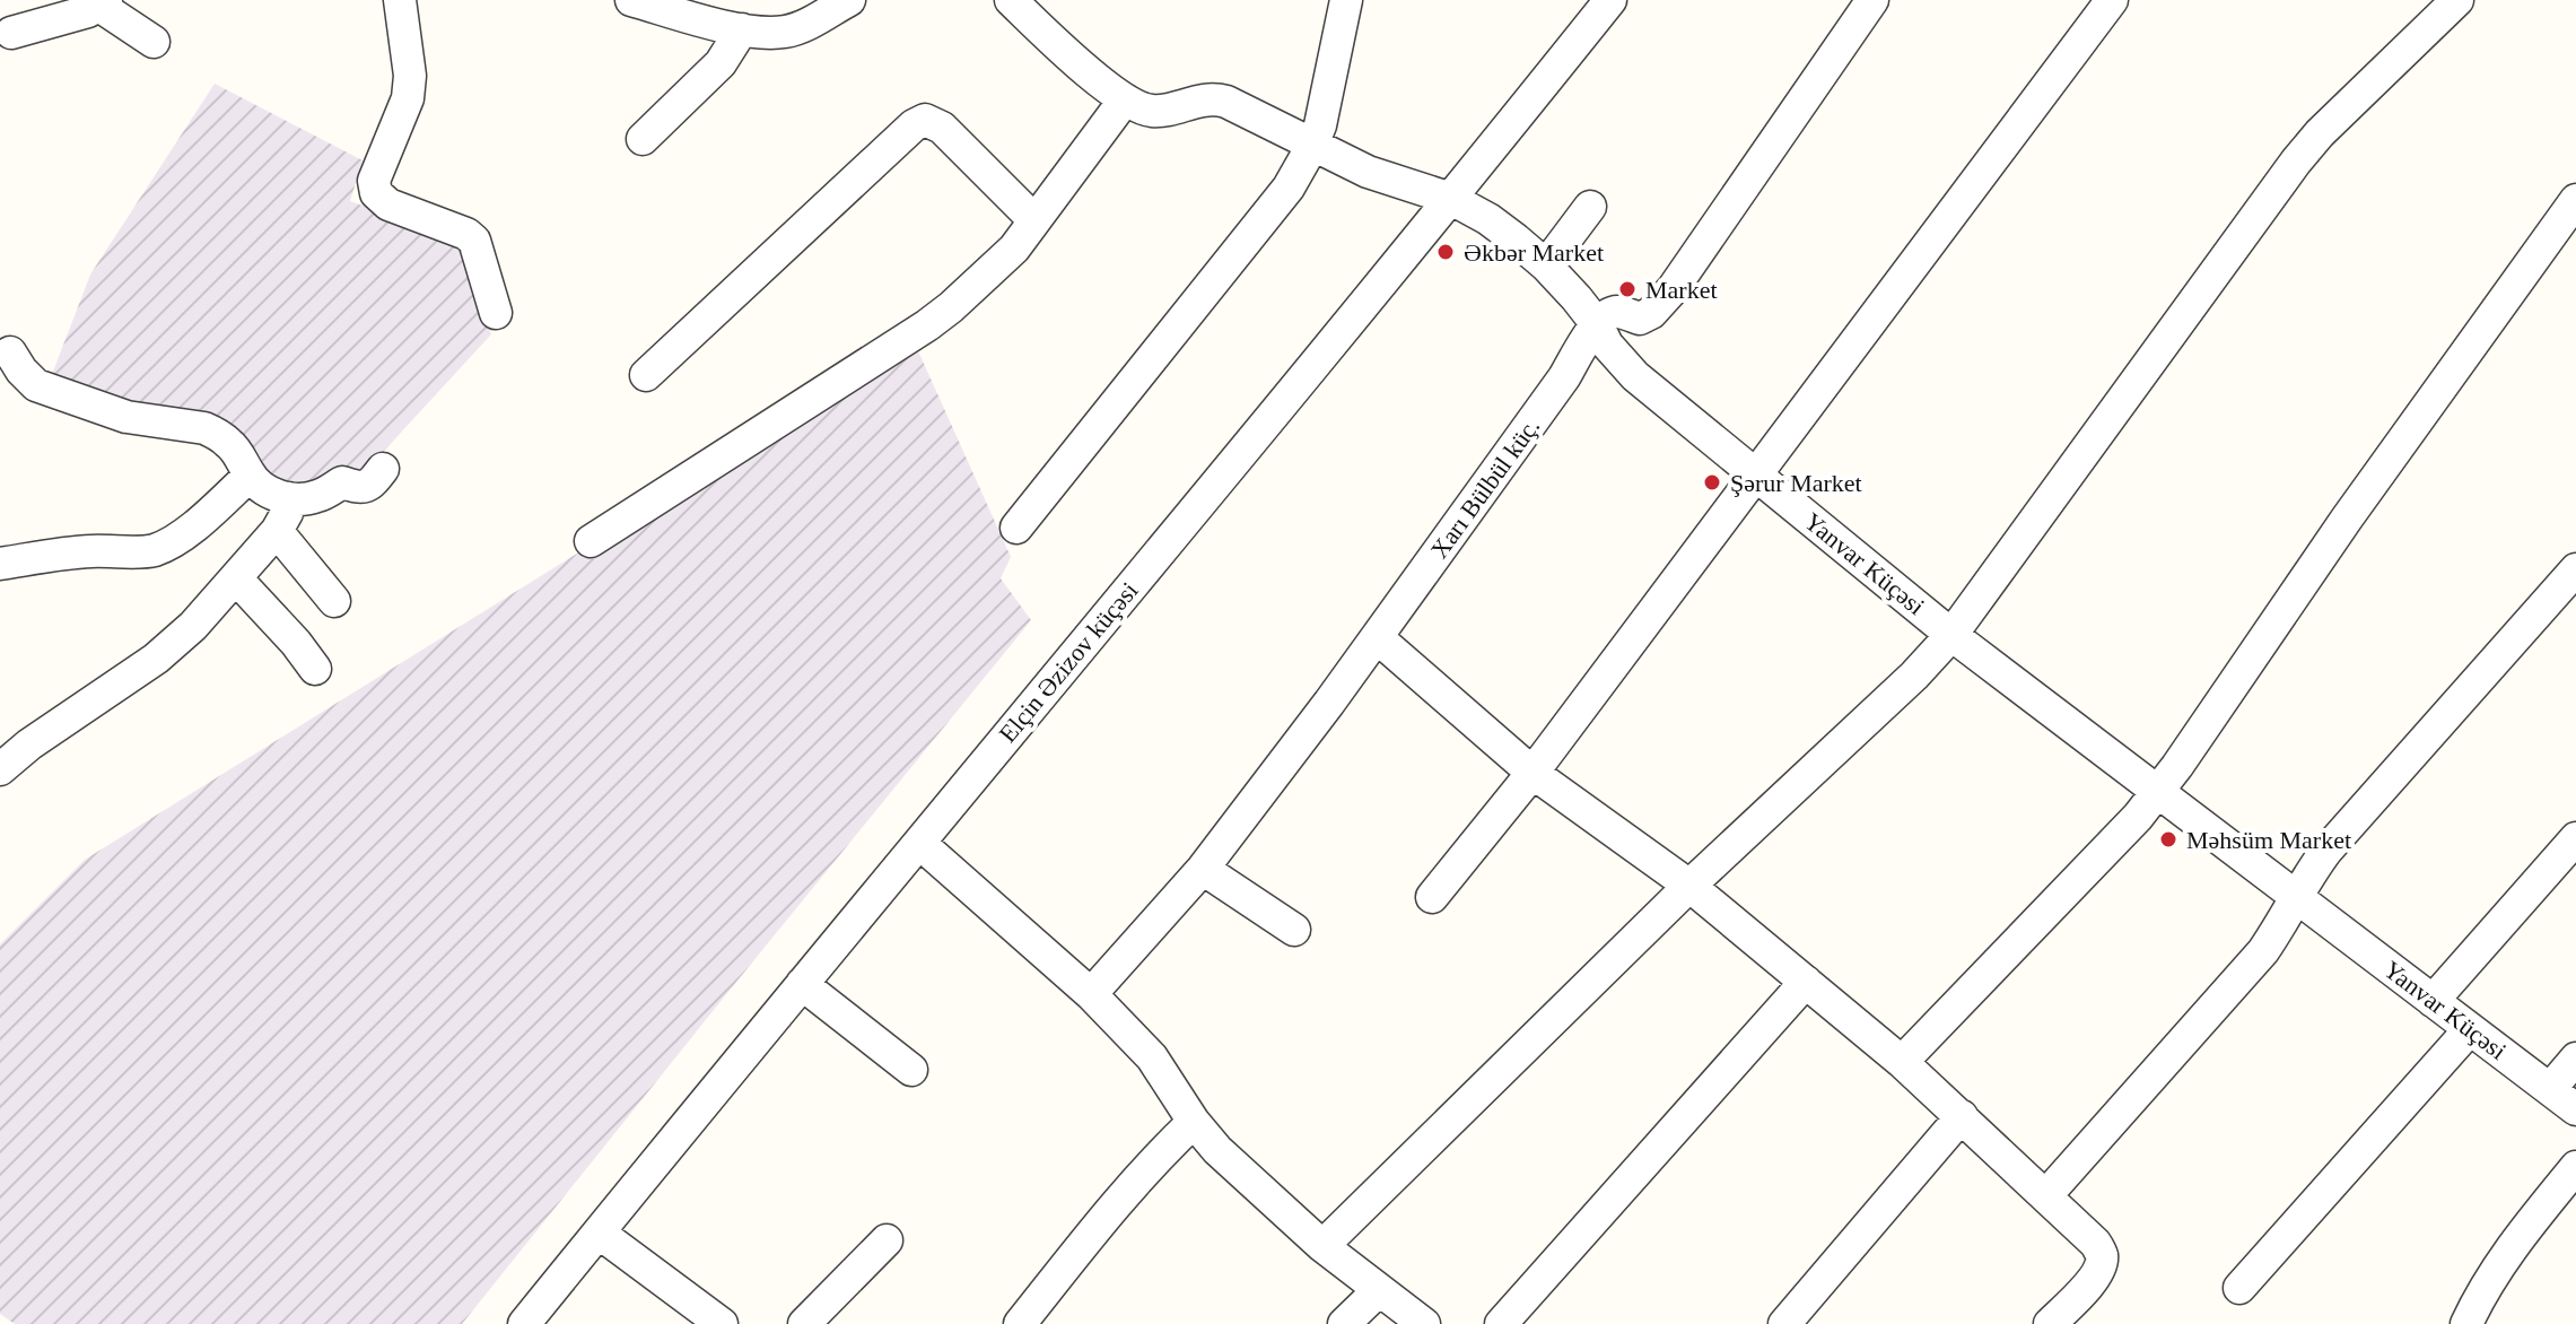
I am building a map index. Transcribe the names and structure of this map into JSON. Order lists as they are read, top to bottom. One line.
{"streets":{"street":["Xarı Bülbül küç.","Yanvar Küçəsi","Elçin Əzizov küçəsi"]},"crossings":[["Xarı Bülbül küç.","Yanvar Küçəsi"],["Yanvar Küçəsi","Elçin Əzizov küçəsi"]],"places":["Əkbər Market","Market","Şərur Market","Məhsüm Market"]}
